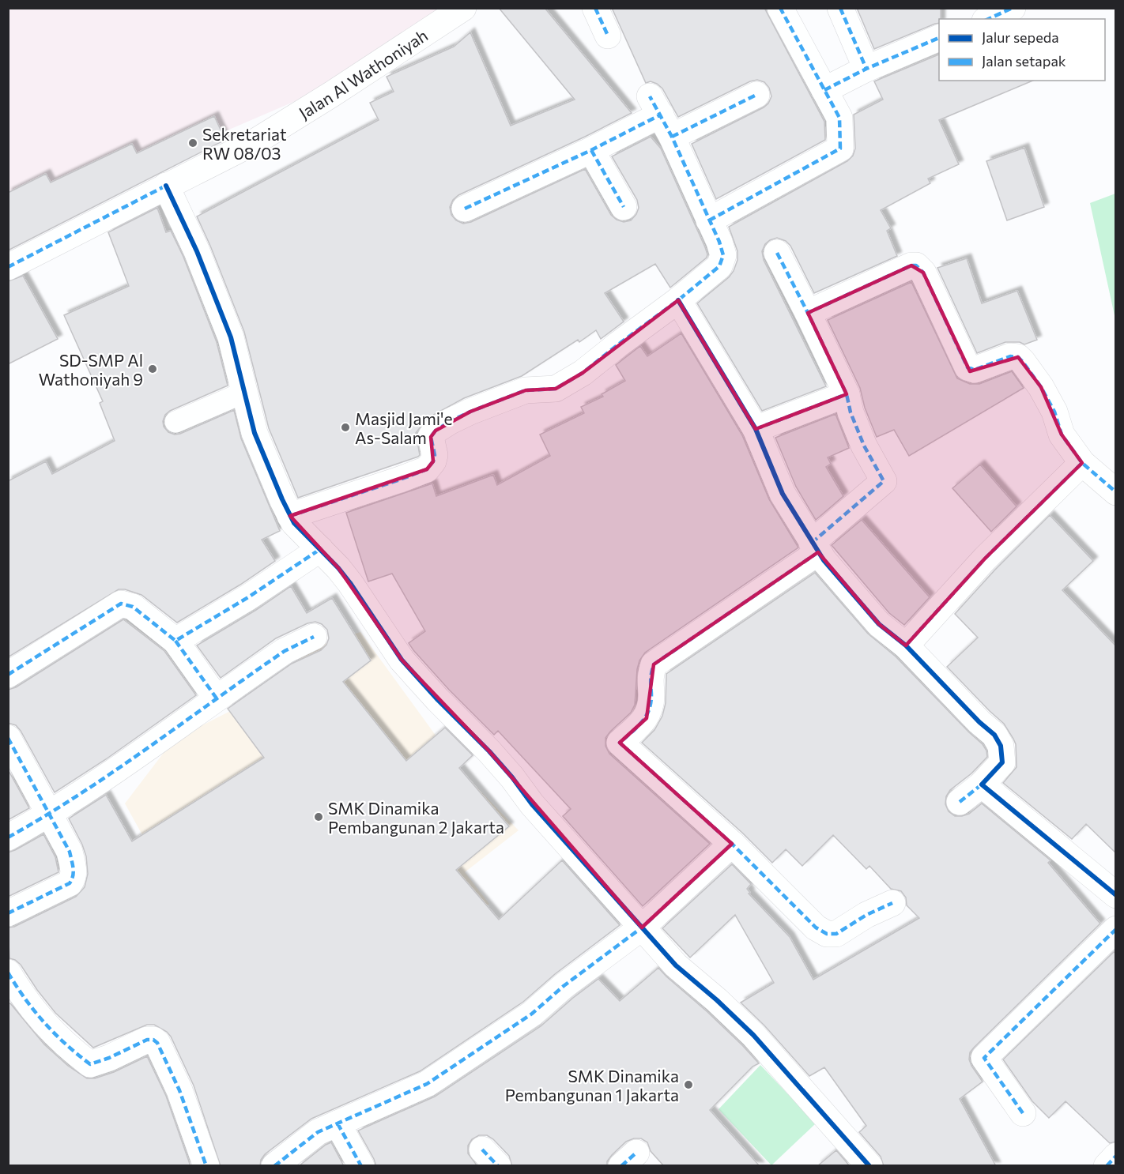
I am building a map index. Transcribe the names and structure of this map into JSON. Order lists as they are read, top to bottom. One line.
{"streets":{"street":["Jalan Al Wathoniyah"]},"places":["Sekretariat RW 08/03","SD-SMP Al Wathoniyah 9","Masjid Jami'e As-Salam","SMK Dinamika Pembangunan 2 Jakarta","SMK Dinamika Pembangunan 1 Jakarta"],"legend":["Jalur sepeda","Jalan setapak"]}
